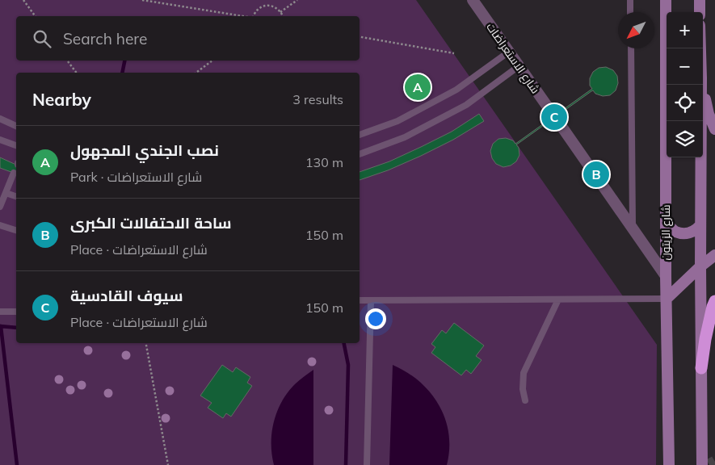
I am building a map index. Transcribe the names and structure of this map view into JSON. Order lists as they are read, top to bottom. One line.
{"streets":{"main road":["شارع الزيتون"],"street":["شارع الاستعراضات"]},"crossings":[["شارع الاستعراضات","شارع الزيتون"]],"north":"bottom left","page":{"map_buttons":["+","−"],"search":"Search here","pins":["A","C","B"],"heading":["Nearby","3 results"],"list":[{"mark":"A","name":"نصب الجندي المجهول","note":"Park · شارع الاستعراضات","value":"130 m"},{"mark":"B","name":"ساحة الاحتفالات الكبرى","note":"Place · شارع الاستعراضات","value":"150 m"},{"mark":"C","name":"سيوف القادسية","note":"Place · شارع الاستعراضات","value":"150 m"}]}}
